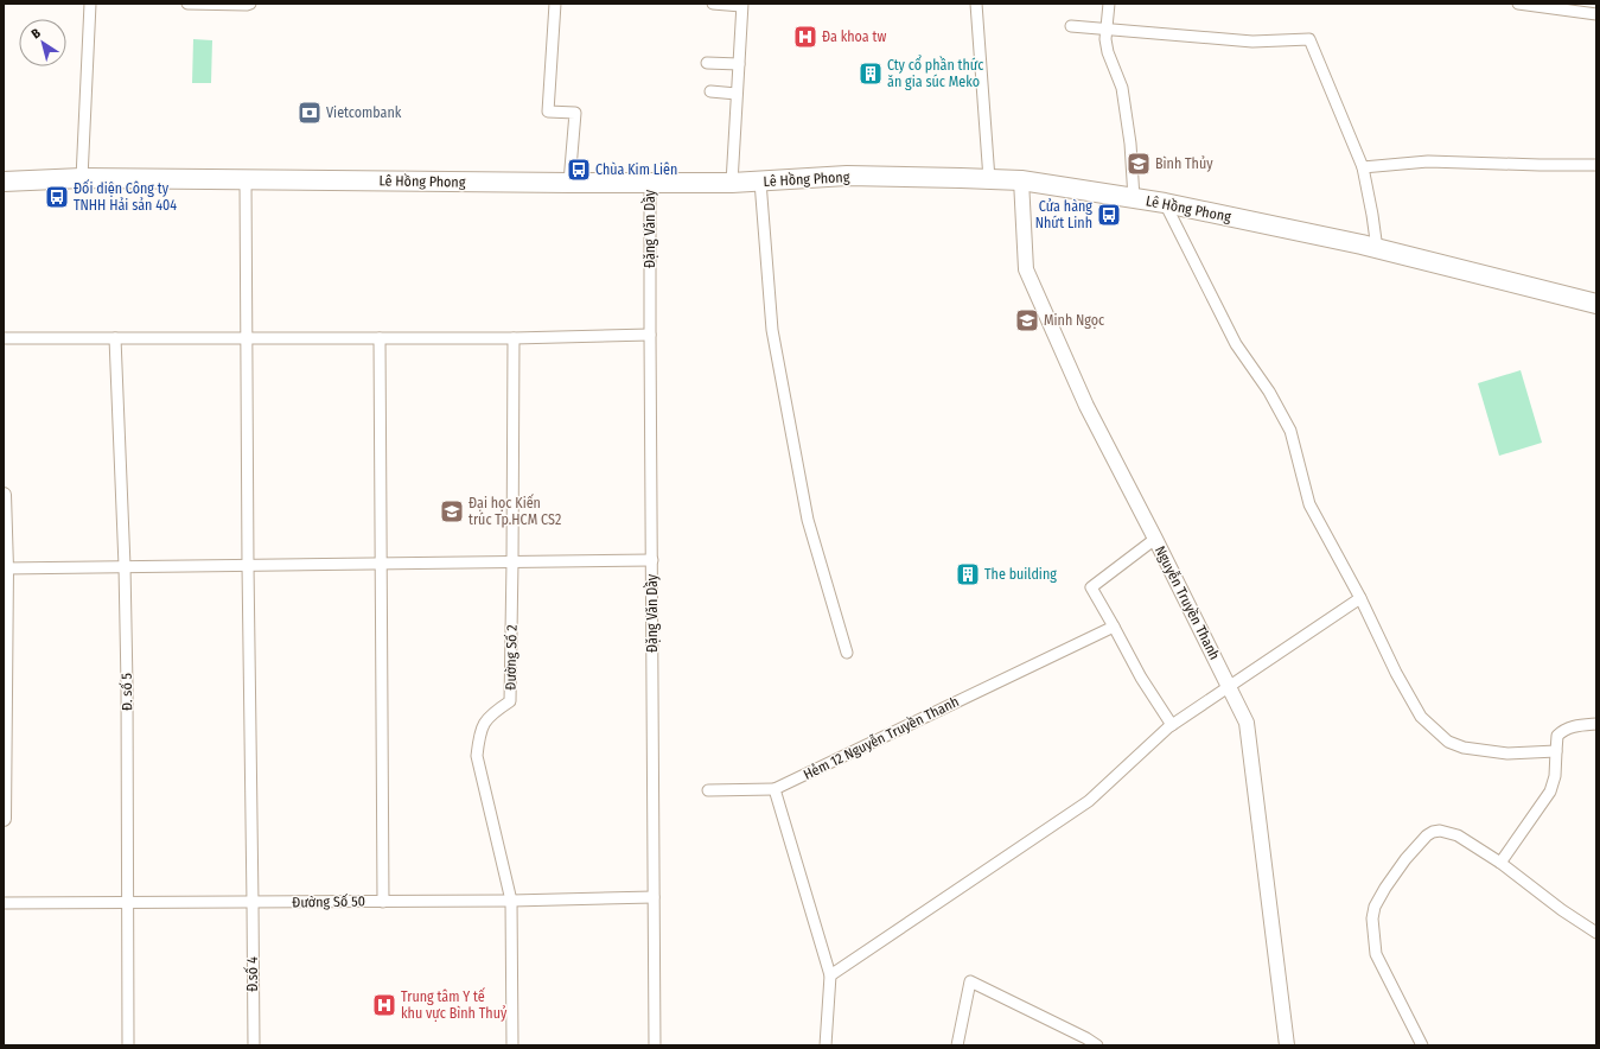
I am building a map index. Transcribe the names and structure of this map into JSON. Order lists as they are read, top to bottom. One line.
{"streets":{"highway":["Lê Hồng Phong"],"street":["Đặng Văn Dầy","Nguyễn Truyền Thanh","Đường Số 2","Đ. số 5","Hẻm 12 Nguyễn Truyền Thanh","Đường Số 50","Đ.số 4"]},"crossings":[["Lê Hồng Phong","Đặng Văn Dầy"],["Lê Hồng Phong","Nguyễn Truyền Thanh"],["Lê Hồng Phong","Đ.số 4"],["Đặng Văn Dầy","Đường Số 50"],["Đường Số 2","Đường Số 50"],["Đ. số 5","Đường Số 50"],["Đường Số 50","Đ.số 4"]],"places":{"hospital":["Đa khoa tw","Trung tâm Y tế khu vực Bình Thuỷ"],"building":["Cty cổ phần thức ăn gia súc Meko","The building"],"bank":["Vietcombank"],"school or university":["Bình Thủy","Minh Ngọc","Đại học Kiến trúc Tp.HCM CS2"],"bus stop":["Chùa Kim Liên","Đối diện Công ty TNHH Hải sản 404","Cửa hàng Nhứt Linh"]},"north":"top left"}
